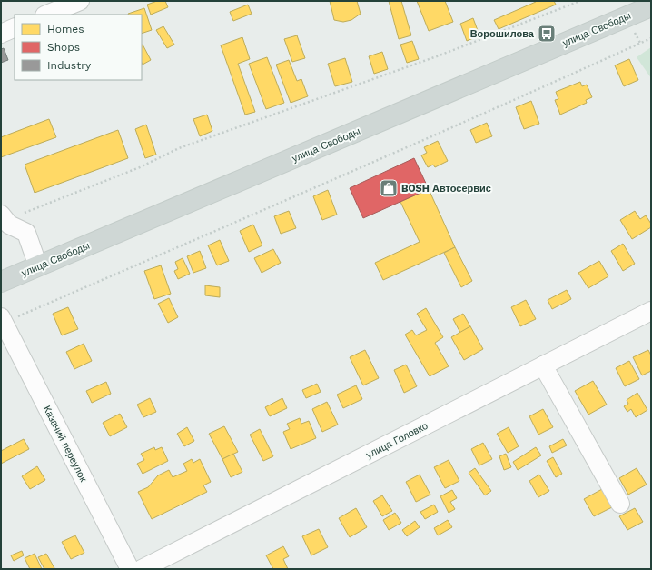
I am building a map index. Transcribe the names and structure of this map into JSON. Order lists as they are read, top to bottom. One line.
{"streets":{"main road":["улица Свободы"],"street":["улица Головко","Казачий переулок"]},"places":{"bus stop":["Ворошилова"],"shop":["BOSH Автосервис"]},"legend":["Homes","Shops","Industry"]}
